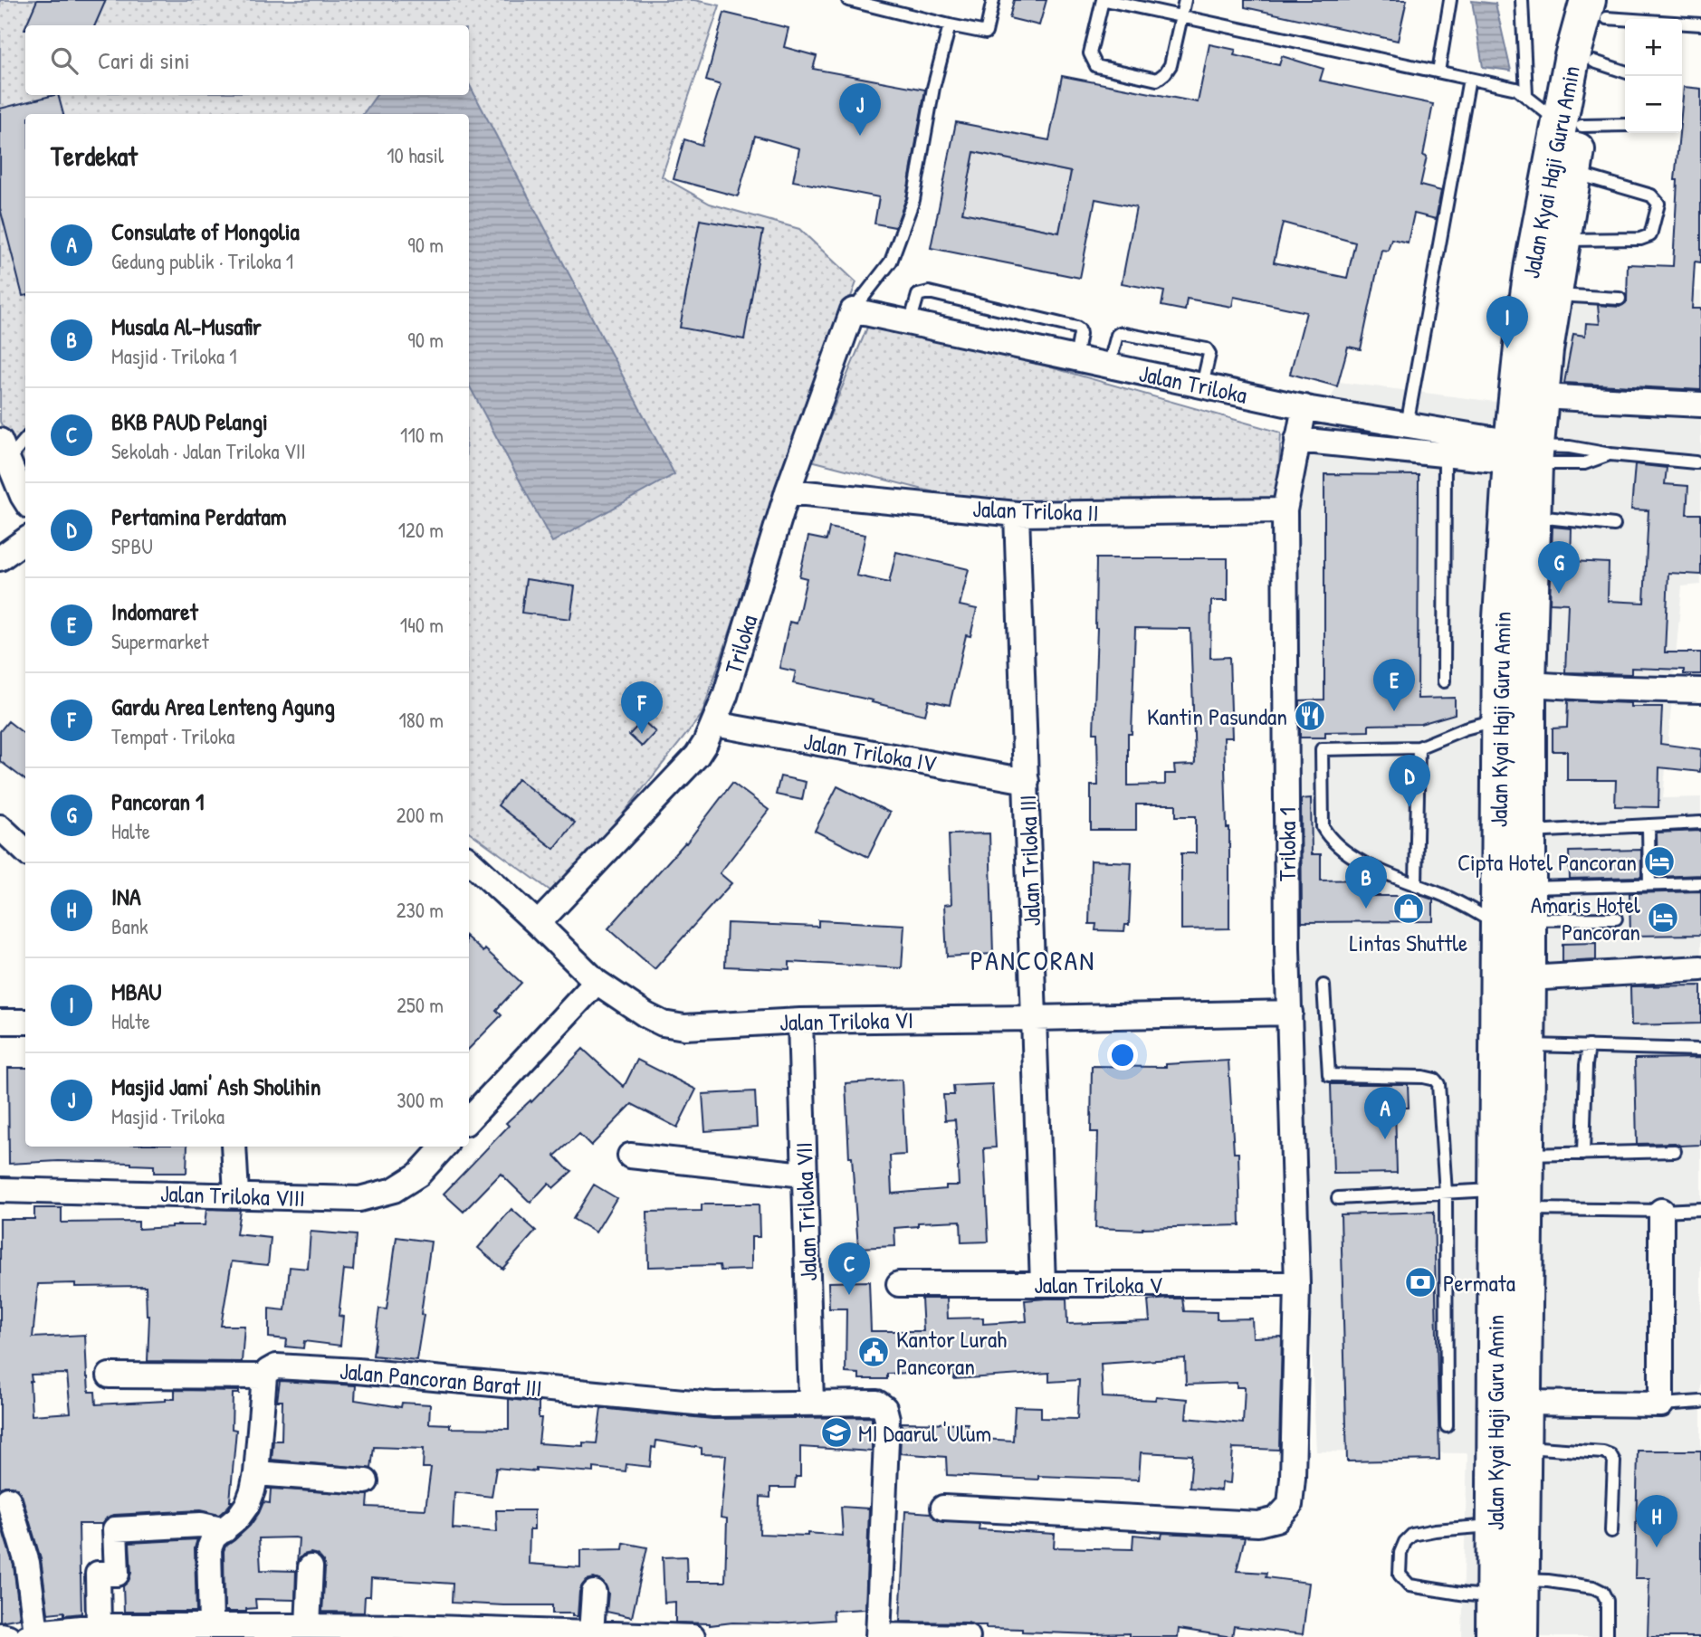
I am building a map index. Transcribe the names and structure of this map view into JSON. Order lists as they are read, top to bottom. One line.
{"streets":{"main road":["Jalan Kyai Haji Guru Amin"],"street":["Jalan Triloka","Jalan Triloka II","Triloka","Jalan Triloka IV","Triloka 1","Jalan Triloka III","Jalan Triloka VI","Jalan Triloka VIII","Jalan Triloka VII","Jalan Triloka V","Jalan Pancoran Barat III"]},"crossings":[["Jalan Kyai Haji Guru Amin","Jalan Triloka"],["Jalan Triloka","Triloka"],["Jalan Triloka","Triloka 1"],["Jalan Triloka II","Triloka"],["Jalan Triloka II","Triloka 1"],["Jalan Triloka II","Jalan Triloka III"],["Triloka","Jalan Triloka IV"],["Triloka","Jalan Triloka VI"],["Jalan Triloka IV","Jalan Triloka III"],["Triloka 1","Jalan Triloka VI"],["Triloka 1","Jalan Triloka V"],["Jalan Triloka III","Jalan Triloka VI"],["Jalan Triloka III","Jalan Triloka V"],["Jalan Triloka VI","Jalan Triloka VII"],["Jalan Triloka VII","Jalan Pancoran Barat III"]],"districts":["PANCORAN"],"places":{"restaurant":["Kantin Pasundan"],"hotel":["Cipta Hotel Pancoran","Amaris Hotel Pancoran"],"shop":["Lintas Shuttle"],"bank":["Permata"],"public building":["Kantor Lurah Pancoran"],"school or university":["MI Daarul 'Ulum"]},"page":{"map_buttons":["+","−"],"search":"Cari di sini","pins":["J","I","G","E","F","D","B","A","C","H"],"heading":["Terdekat","10 hasil"],"list":[{"mark":"A","name":"Consulate of Mongolia","note":"Gedung publik · Triloka 1","value":"90 m"},{"mark":"B","name":"Musala Al-Musafir","note":"Masjid · Triloka 1","value":"90 m"},{"mark":"C","name":"BKB PAUD Pelangi","note":"Sekolah · Jalan Triloka VII","value":"110 m"},{"mark":"D","name":"Pertamina Perdatam","note":"SPBU","value":"120 m"},{"mark":"E","name":"Indomaret","note":"Supermarket","value":"140 m"},{"mark":"F","name":"Gardu Area Lenteng Agung","note":"Tempat · Triloka","value":"180 m"},{"mark":"G","name":"Pancoran 1","note":"Halte","value":"200 m"},{"mark":"H","name":"INA","note":"Bank","value":"230 m"},{"mark":"I","name":"MBAU","note":"Halte","value":"250 m"},{"mark":"J","name":"Masjid Jami' Ash Sholihin","note":"Masjid · Triloka","value":"300 m"}]}}
